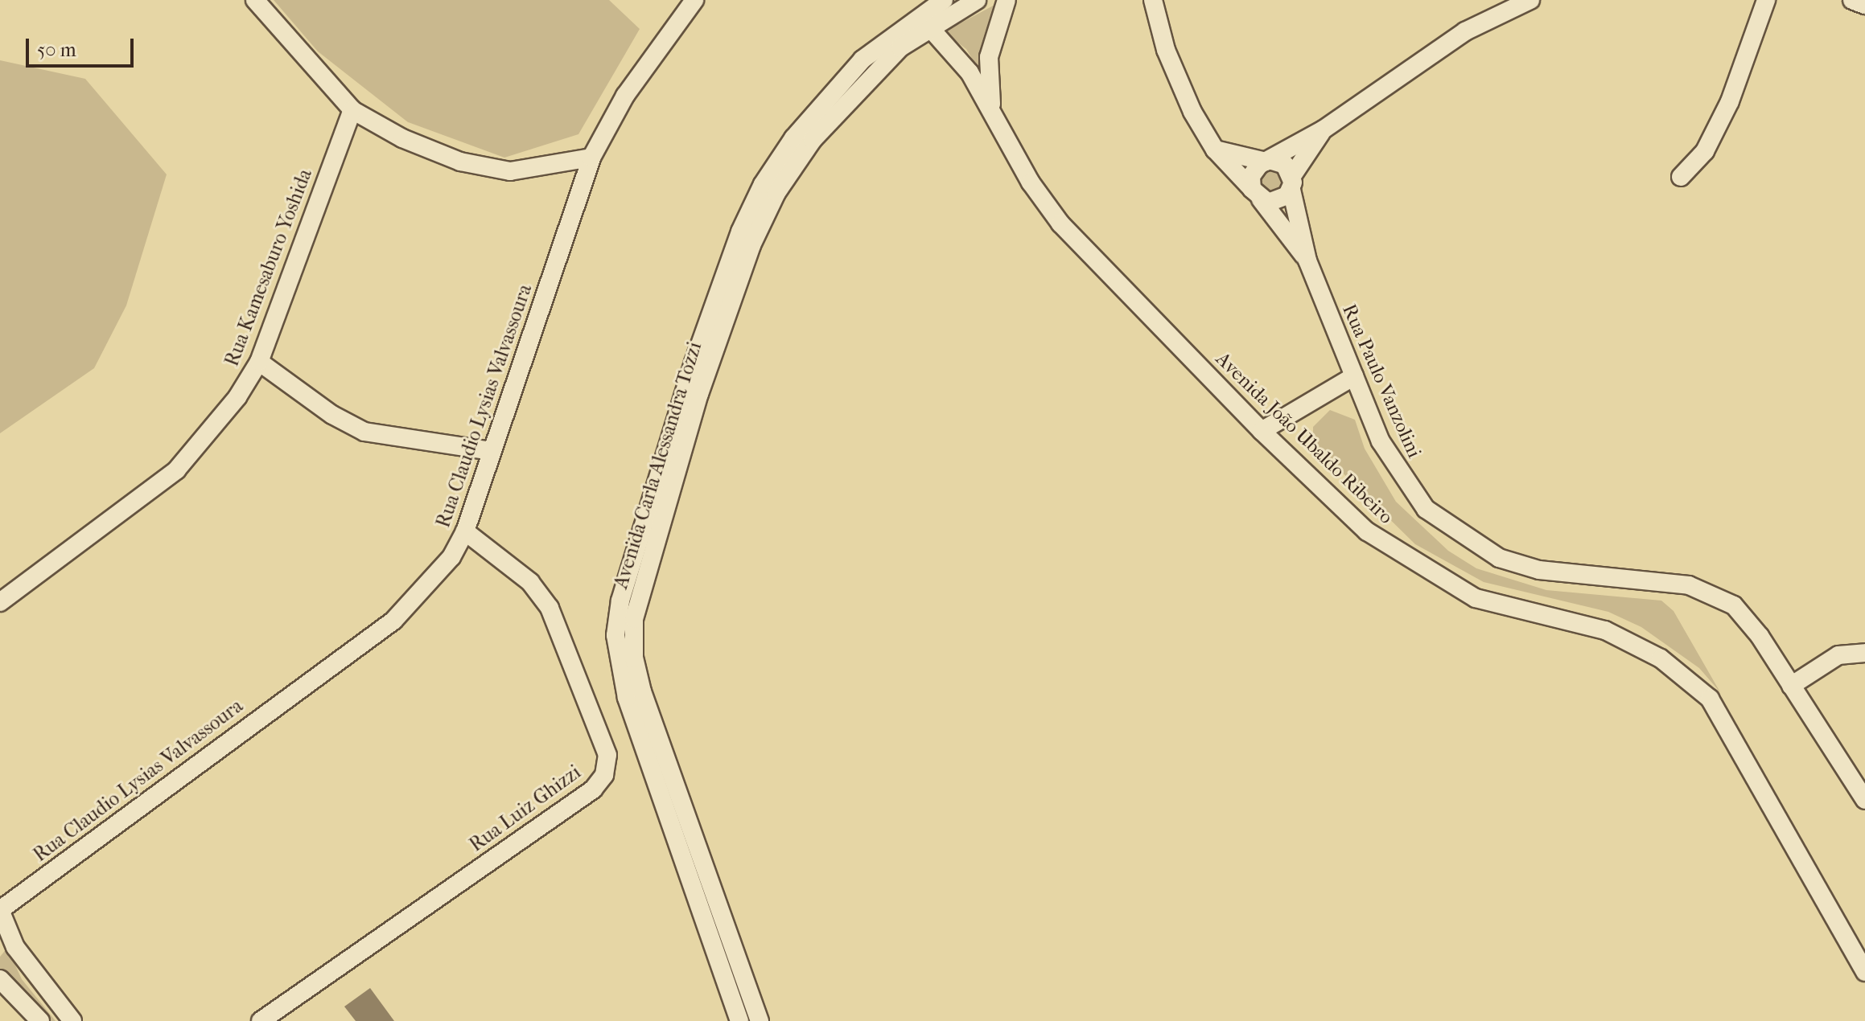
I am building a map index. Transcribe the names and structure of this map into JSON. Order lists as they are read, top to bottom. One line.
{"streets":{"street":["Rua Kamesaburo Yoshida","Rua Paulo Vanzolini","Rua Claudio Lysias Valvassoura","Avenida João Ubaldo Ribeiro","Avenida Carla Alessandra Tozzi","Rua Luiz Ghizzi"]},"crossings":[["Rua Claudio Lysias Valvassoura","Rua Luiz Ghizzi"],["Avenida João Ubaldo Ribeiro","Avenida Carla Alessandra Tozzi"]],"scale_bar":"50 m"}
